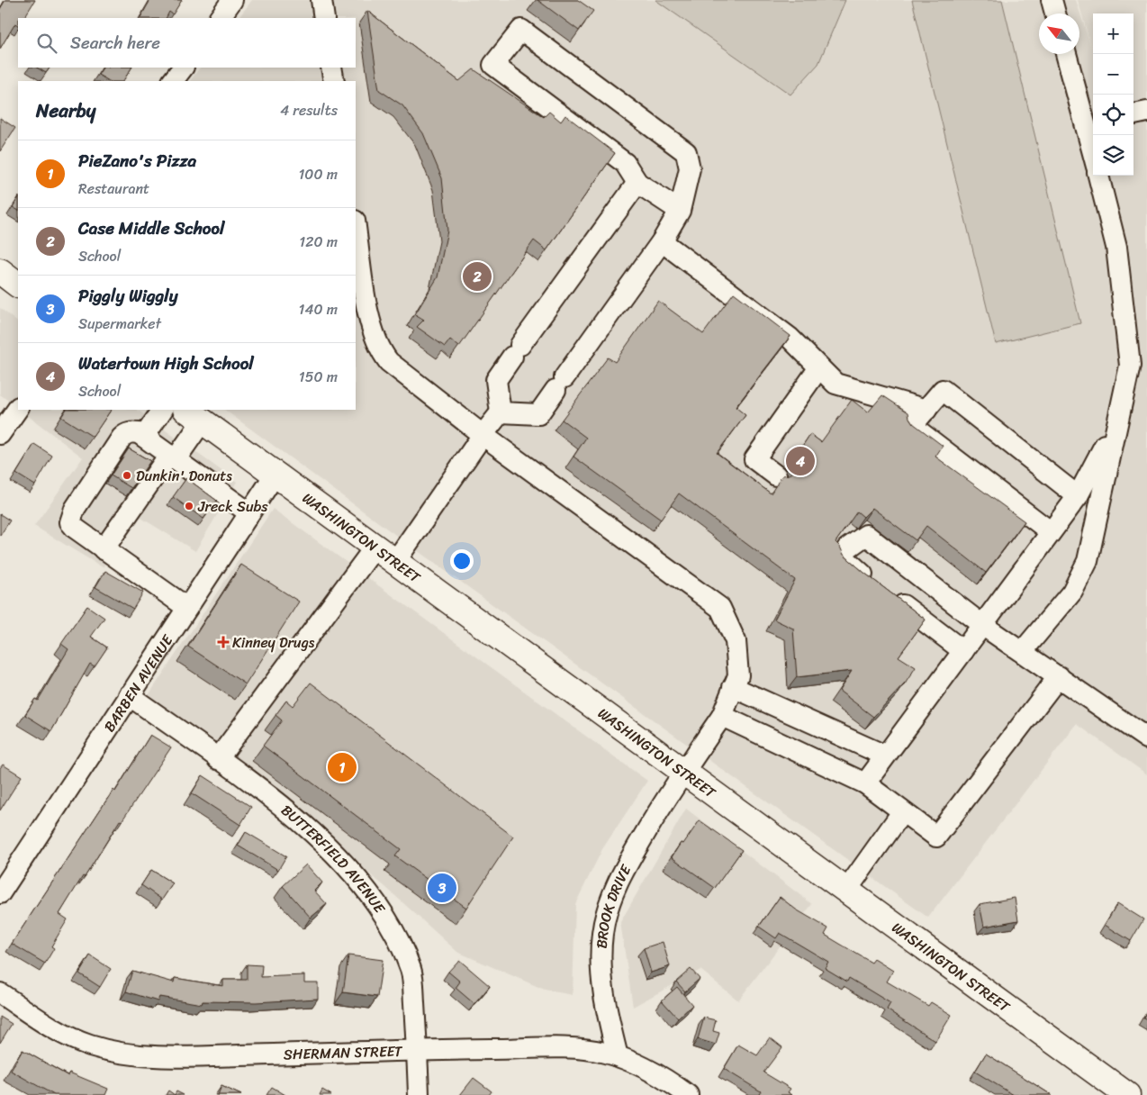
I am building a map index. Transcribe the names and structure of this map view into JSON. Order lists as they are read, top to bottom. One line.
{"streets":{"main road":["WASHINGTON STREET"],"street":["BARBEN AVENUE","BUTTERFIELD AVENUE","BROOK DRIVE","SHERMAN STREET"]},"crossings":[["WASHINGTON STREET","BARBEN AVENUE"],["WASHINGTON STREET","BROOK DRIVE"],["BARBEN AVENUE","BUTTERFIELD AVENUE"],["BUTTERFIELD AVENUE","SHERMAN STREET"],["BROOK DRIVE","SHERMAN STREET"]],"places":{"other":["Dunkin' Donuts","Jreck Subs"],"health":["Kinney Drugs"]},"north":"top left","page":{"map_buttons":["+","−"],"search":"Search here","heading":["Nearby","4 results"],"list":[{"mark":"1","name":"PieZano's Pizza","note":"Restaurant","value":"100 m"},{"mark":"2","name":"Case Middle School","note":"School","value":"120 m"},{"mark":"3","name":"Piggly Wiggly","note":"Supermarket","value":"140 m"},{"mark":"4","name":"Watertown High School","note":"School","value":"150 m"}],"pins":["2","4","1","3"]}}
